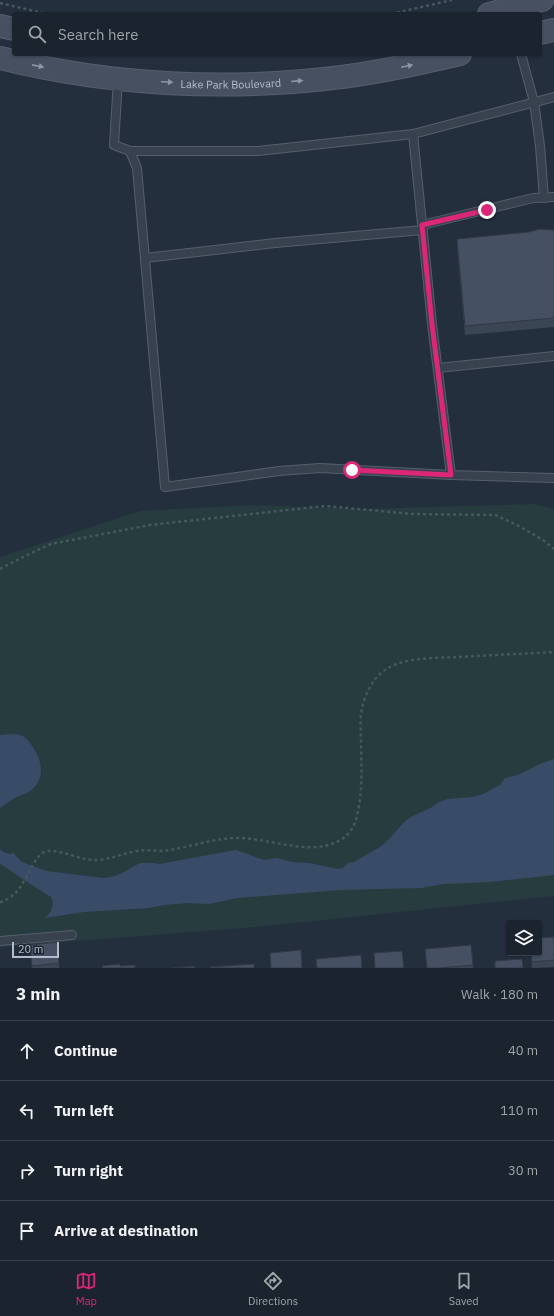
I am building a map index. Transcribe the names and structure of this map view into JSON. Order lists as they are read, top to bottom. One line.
{"streets":{"street":["Lake Park Boulevard"]},"one_way":["Lake Park Boulevard"],"scale_bar":"20 m","page":{"search":"Search here","scale":"20 m","heading":["3 min","Walk · 180 m"],"list":[["Continue","40 m"],["Turn left","110 m"],["Turn right","30 m"],"Arrive at destination"],"nav":["Map","Directions","Saved"]}}
